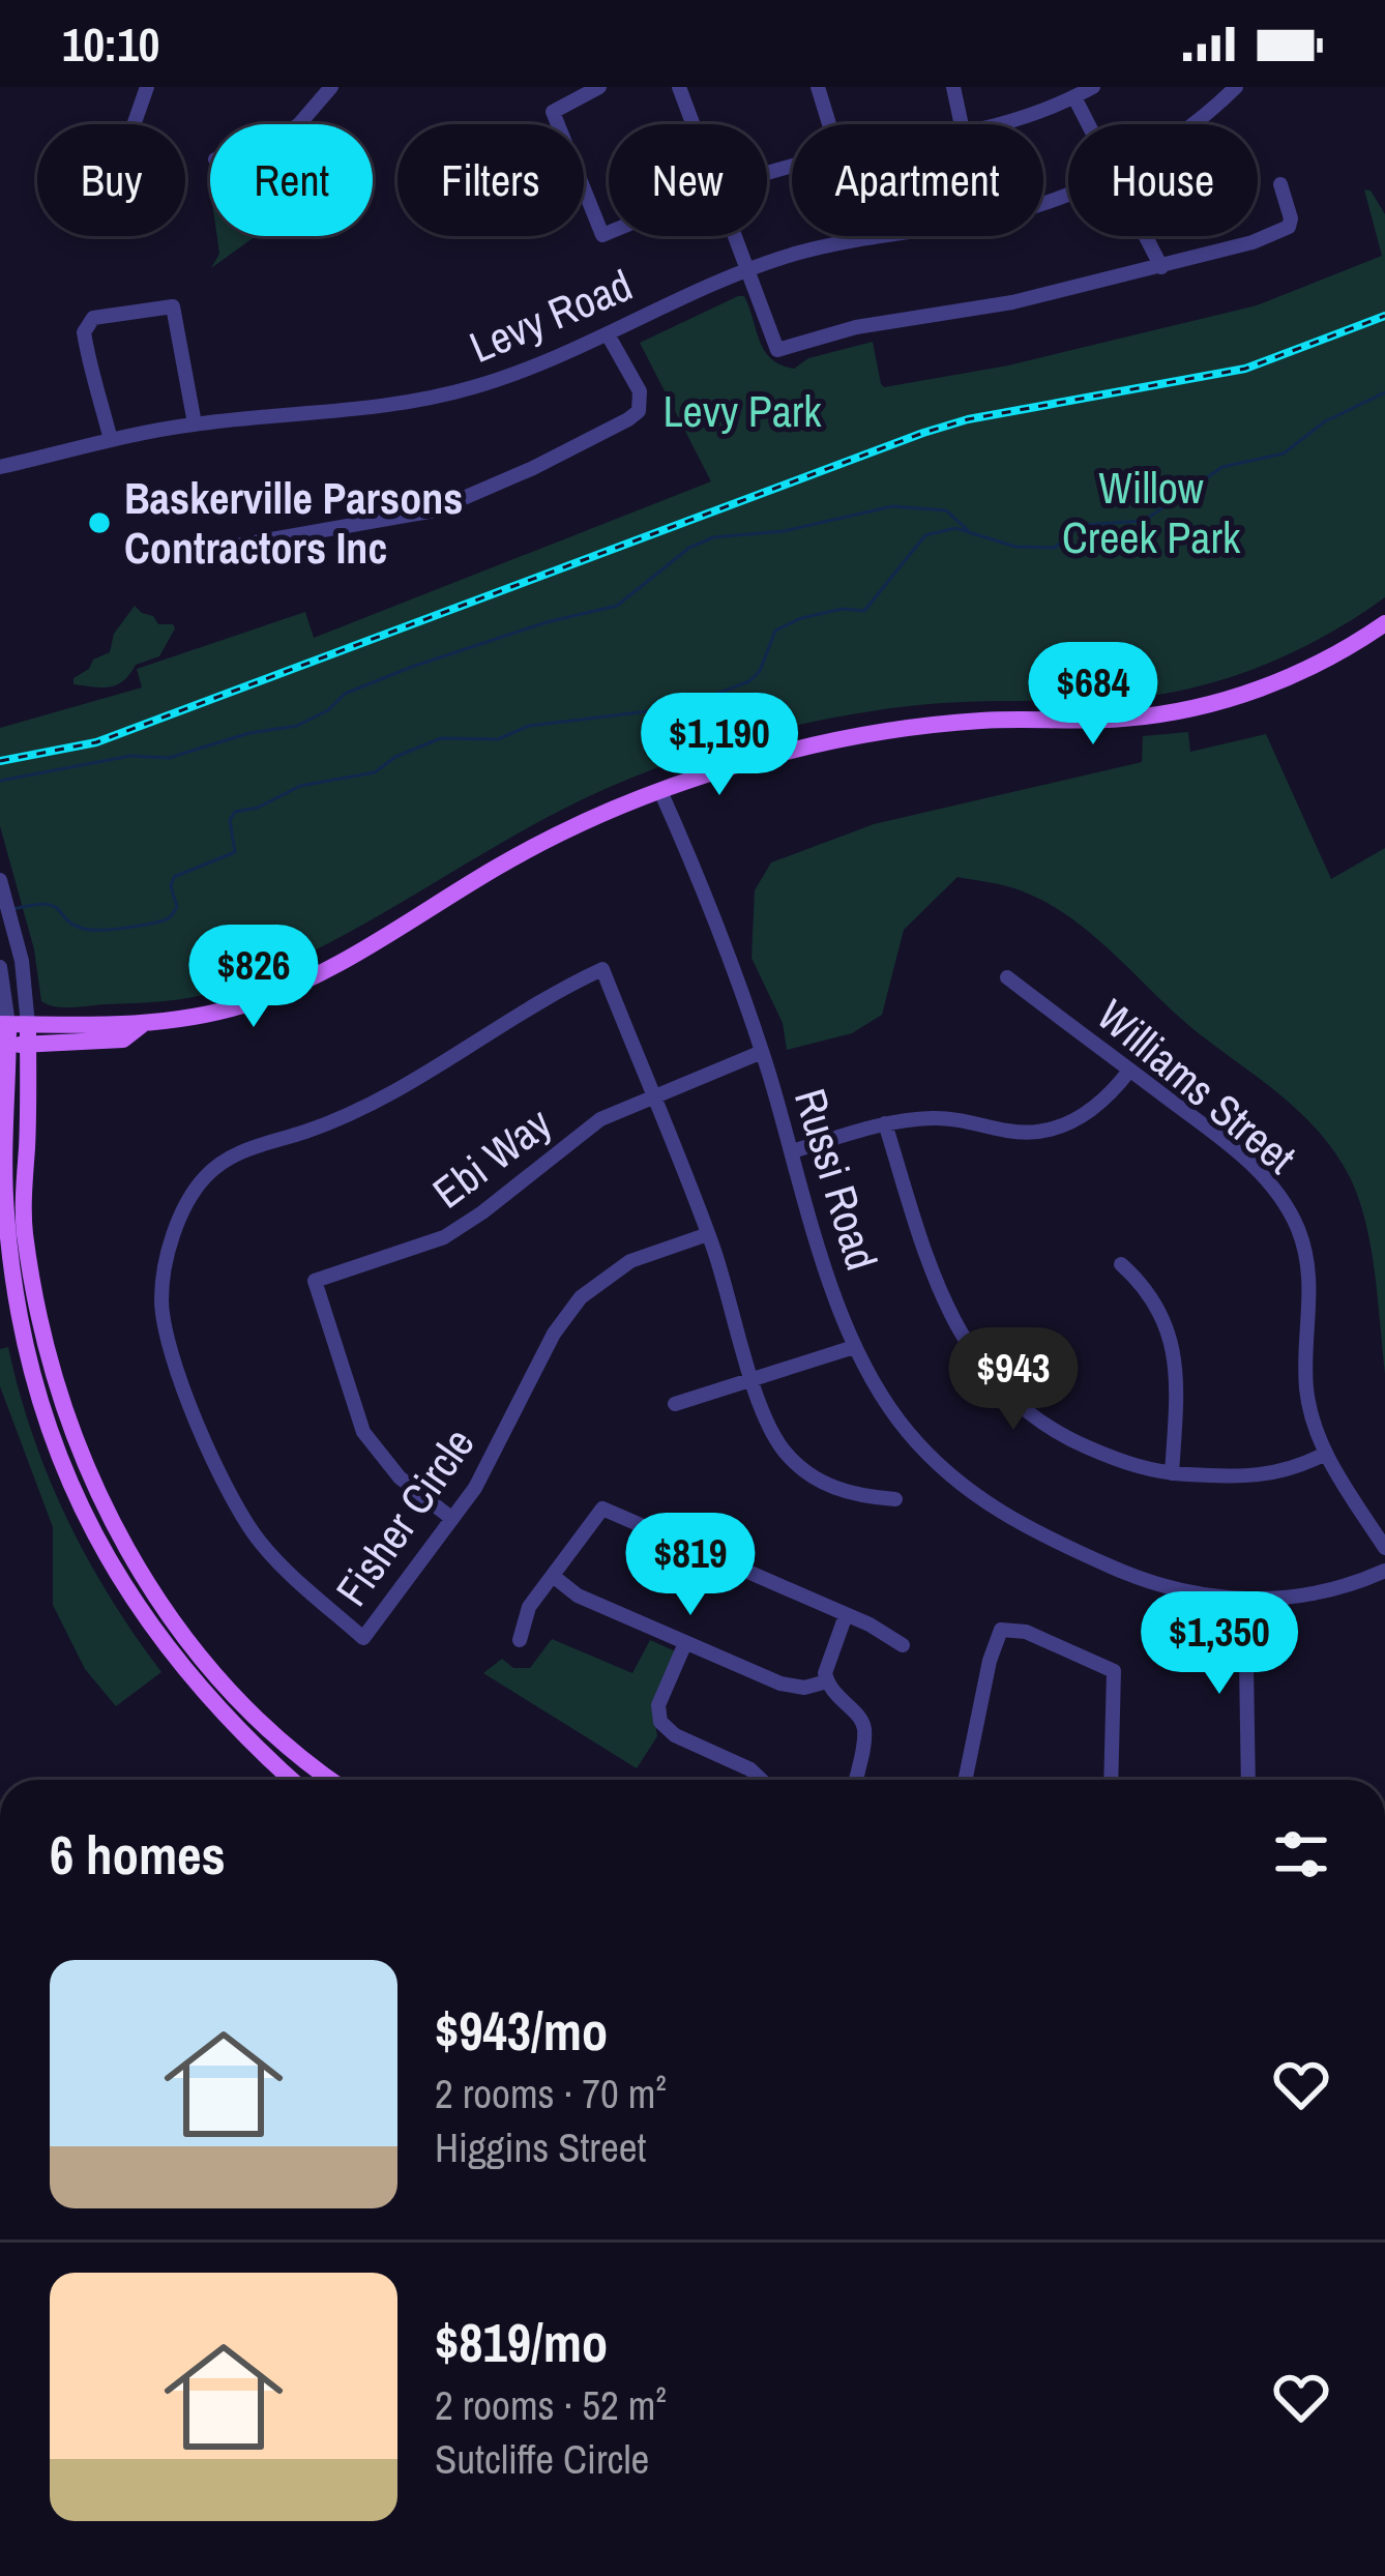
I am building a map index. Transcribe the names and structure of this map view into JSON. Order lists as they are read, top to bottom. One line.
{"streets":{"street":["Levy Road","Williams Street","Ebi Way","Russi Road","Fisher Circle"]},"crossings":[["Ebi Way","Russi Road"],["Ebi Way","Fisher Circle"]],"parks":["Levy Park","Willow Creek Park"],"places":["Baskerville Parsons Contractors Inc"],"page":{"status":"10:10","chip":["Buy","Rent","Filters","New","Apartment","House"],"price":["$684","$1,190","$826","$943","$819","$1,350"],"heading":"6 homes","list":[{"name":"$943/mo","note":"2 rooms · 70 m² · Higgins Street"},{"name":"$819/mo","note":"2 rooms · 52 m² · Sutcliffe Circle"}]}}
